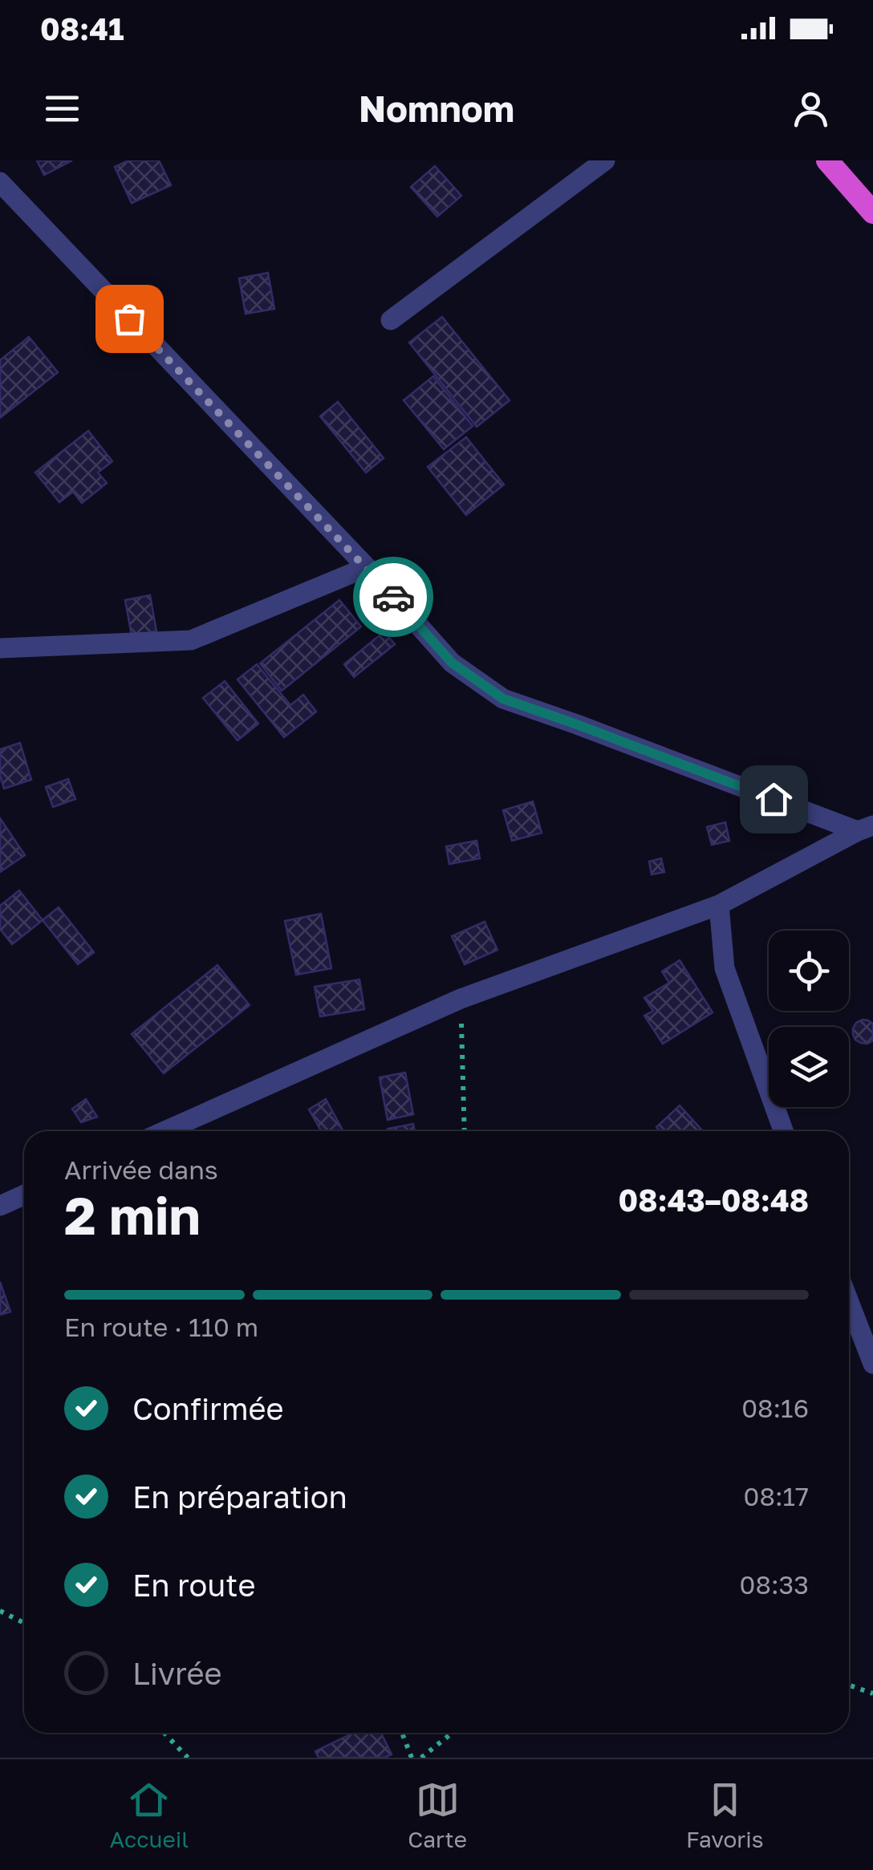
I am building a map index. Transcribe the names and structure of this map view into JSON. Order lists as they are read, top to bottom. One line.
{"page":{"status":"08:41","header":"Nomnom","heading":["2 min","Arrivée dans","08:43–08:48"],"bar":"En route · 110 m","list":[["Confirmée","08:16"],["En préparation","08:17"],["En route","08:33"],"Livrée"],"tabs":["Accueil","Carte","Favoris"]}}
